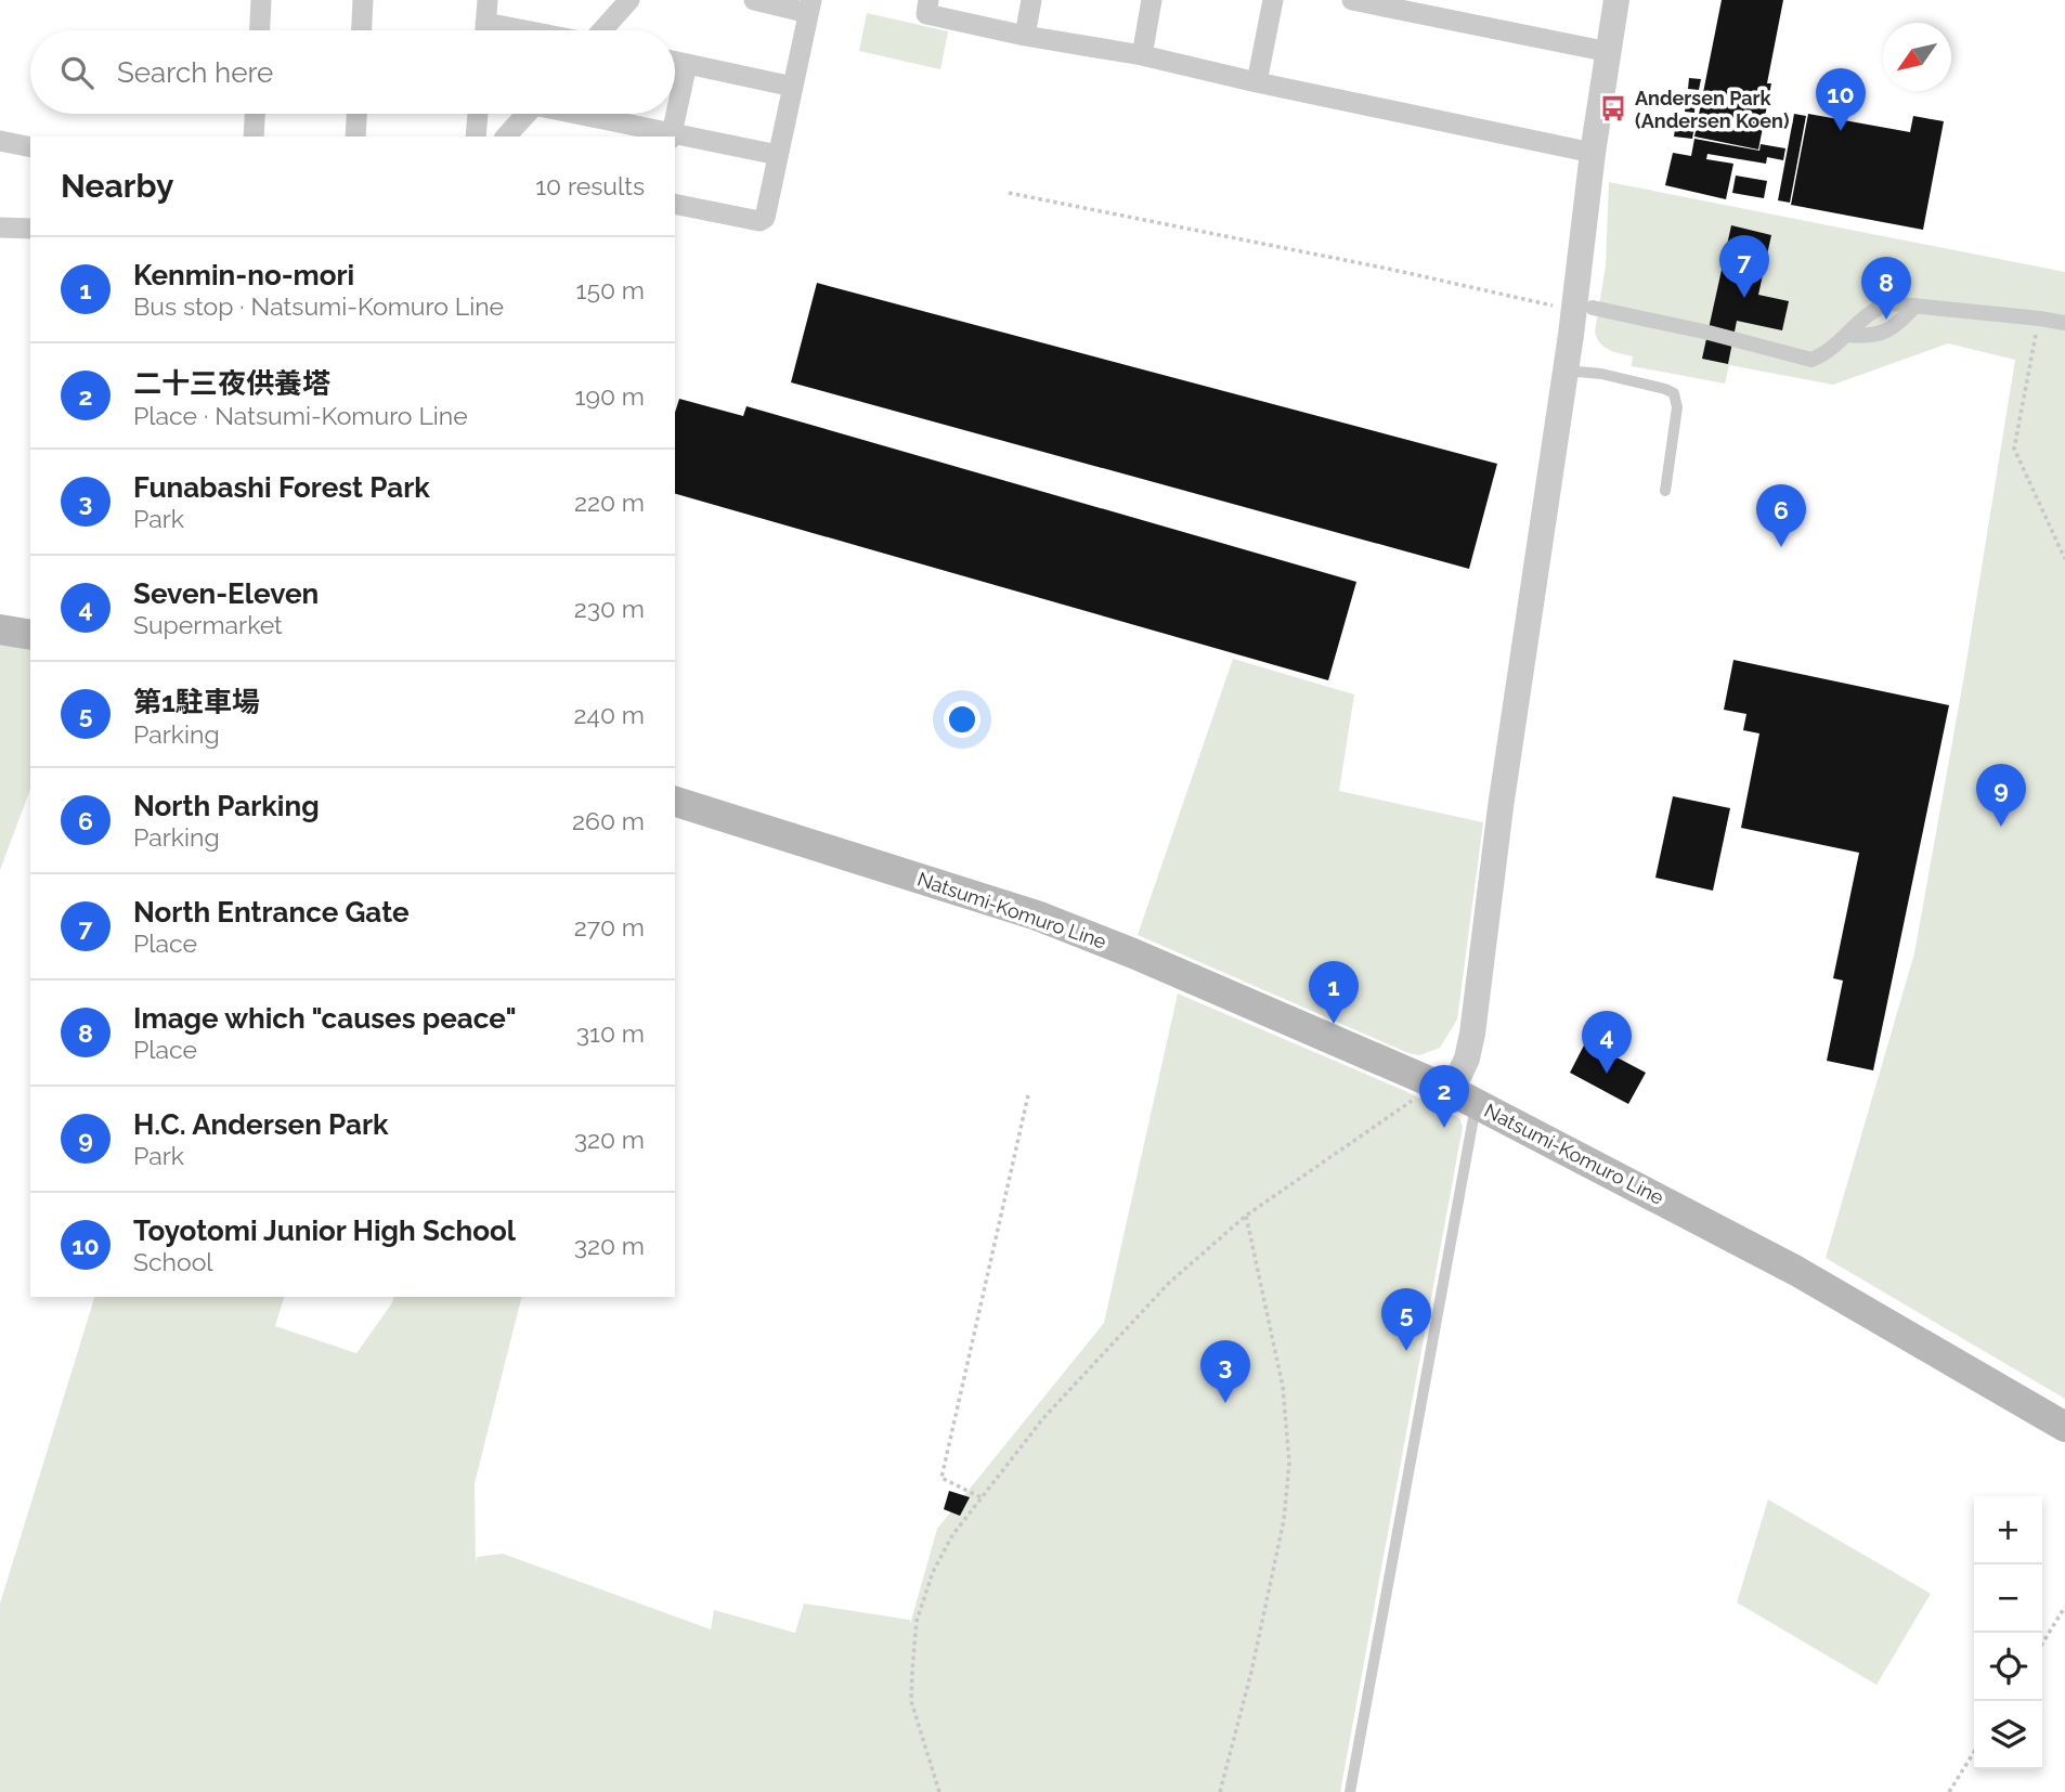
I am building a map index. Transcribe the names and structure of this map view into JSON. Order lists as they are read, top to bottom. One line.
{"streets":{"main road":["Natsumi-Komuro Line"]},"places":{"bus stop":["Andersen Park (Andersen Koen)"]},"north":"bottom left","page":{"search":"Search here","pins":["10","7","8","6","9","1","4","2","5","3"],"heading":["Nearby","10 results"],"list":[{"mark":"1","name":"Kenmin-no-mori","note":"Bus stop · Natsumi-Komuro Line","value":"150 m"},{"mark":"2","name":"二十三夜供養塔","note":"Place · Natsumi-Komuro Line","value":"190 m"},{"mark":"3","name":"Funabashi Forest Park","note":"Park","value":"220 m"},{"mark":"4","name":"Seven-Eleven","note":"Supermarket","value":"230 m"},{"mark":"5","name":"第1駐車場","note":"Parking","value":"240 m"},{"mark":"6","name":"North Parking","note":"Parking","value":"260 m"},{"mark":"7","name":"North Entrance Gate","note":"Place","value":"270 m"},{"mark":"8","name":"Image which \"causes peace\"","note":"Place","value":"310 m"},{"mark":"9","name":"H.C. Andersen Park","note":"Park","value":"320 m"},{"mark":"10","name":"Toyotomi Junior High School","note":"School","value":"320 m"}],"map_buttons":["+","−"]}}
